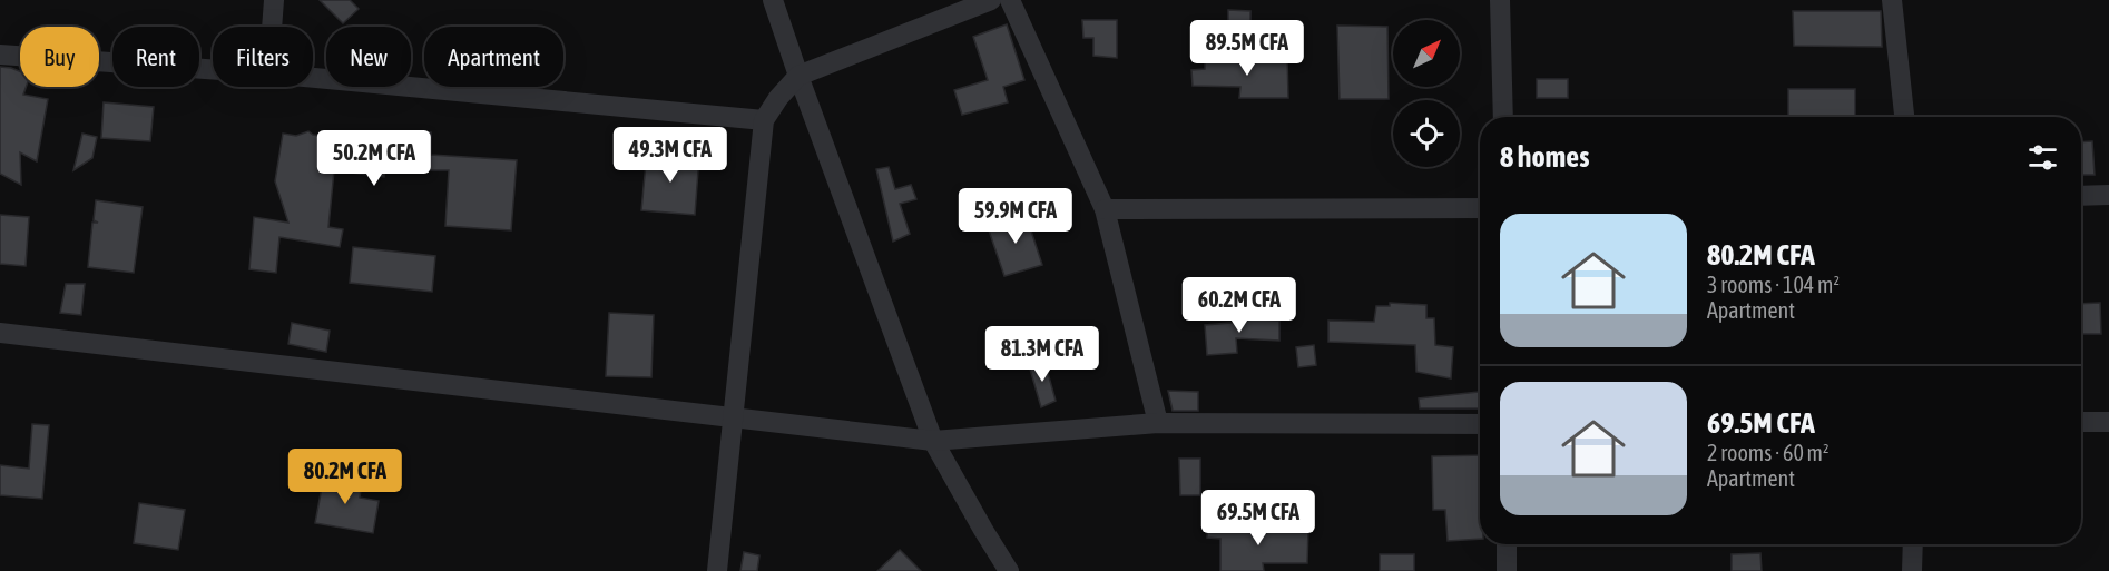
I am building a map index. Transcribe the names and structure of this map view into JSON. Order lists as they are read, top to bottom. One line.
{"north":"top right","page":{"price":["89.5M CFA","49.3M CFA","50.2M CFA","59.9M CFA","60.2M CFA","81.3M CFA","80.2M CFA","69.5M CFA"],"chip":["Buy","Rent","Filters","New","Apartment"],"heading":"8 homes","list":[{"name":"80.2M CFA","note":"3 rooms · 104 m² · Apartment"},{"name":"69.5M CFA","note":"2 rooms · 60 m² · Apartment"}]}}
